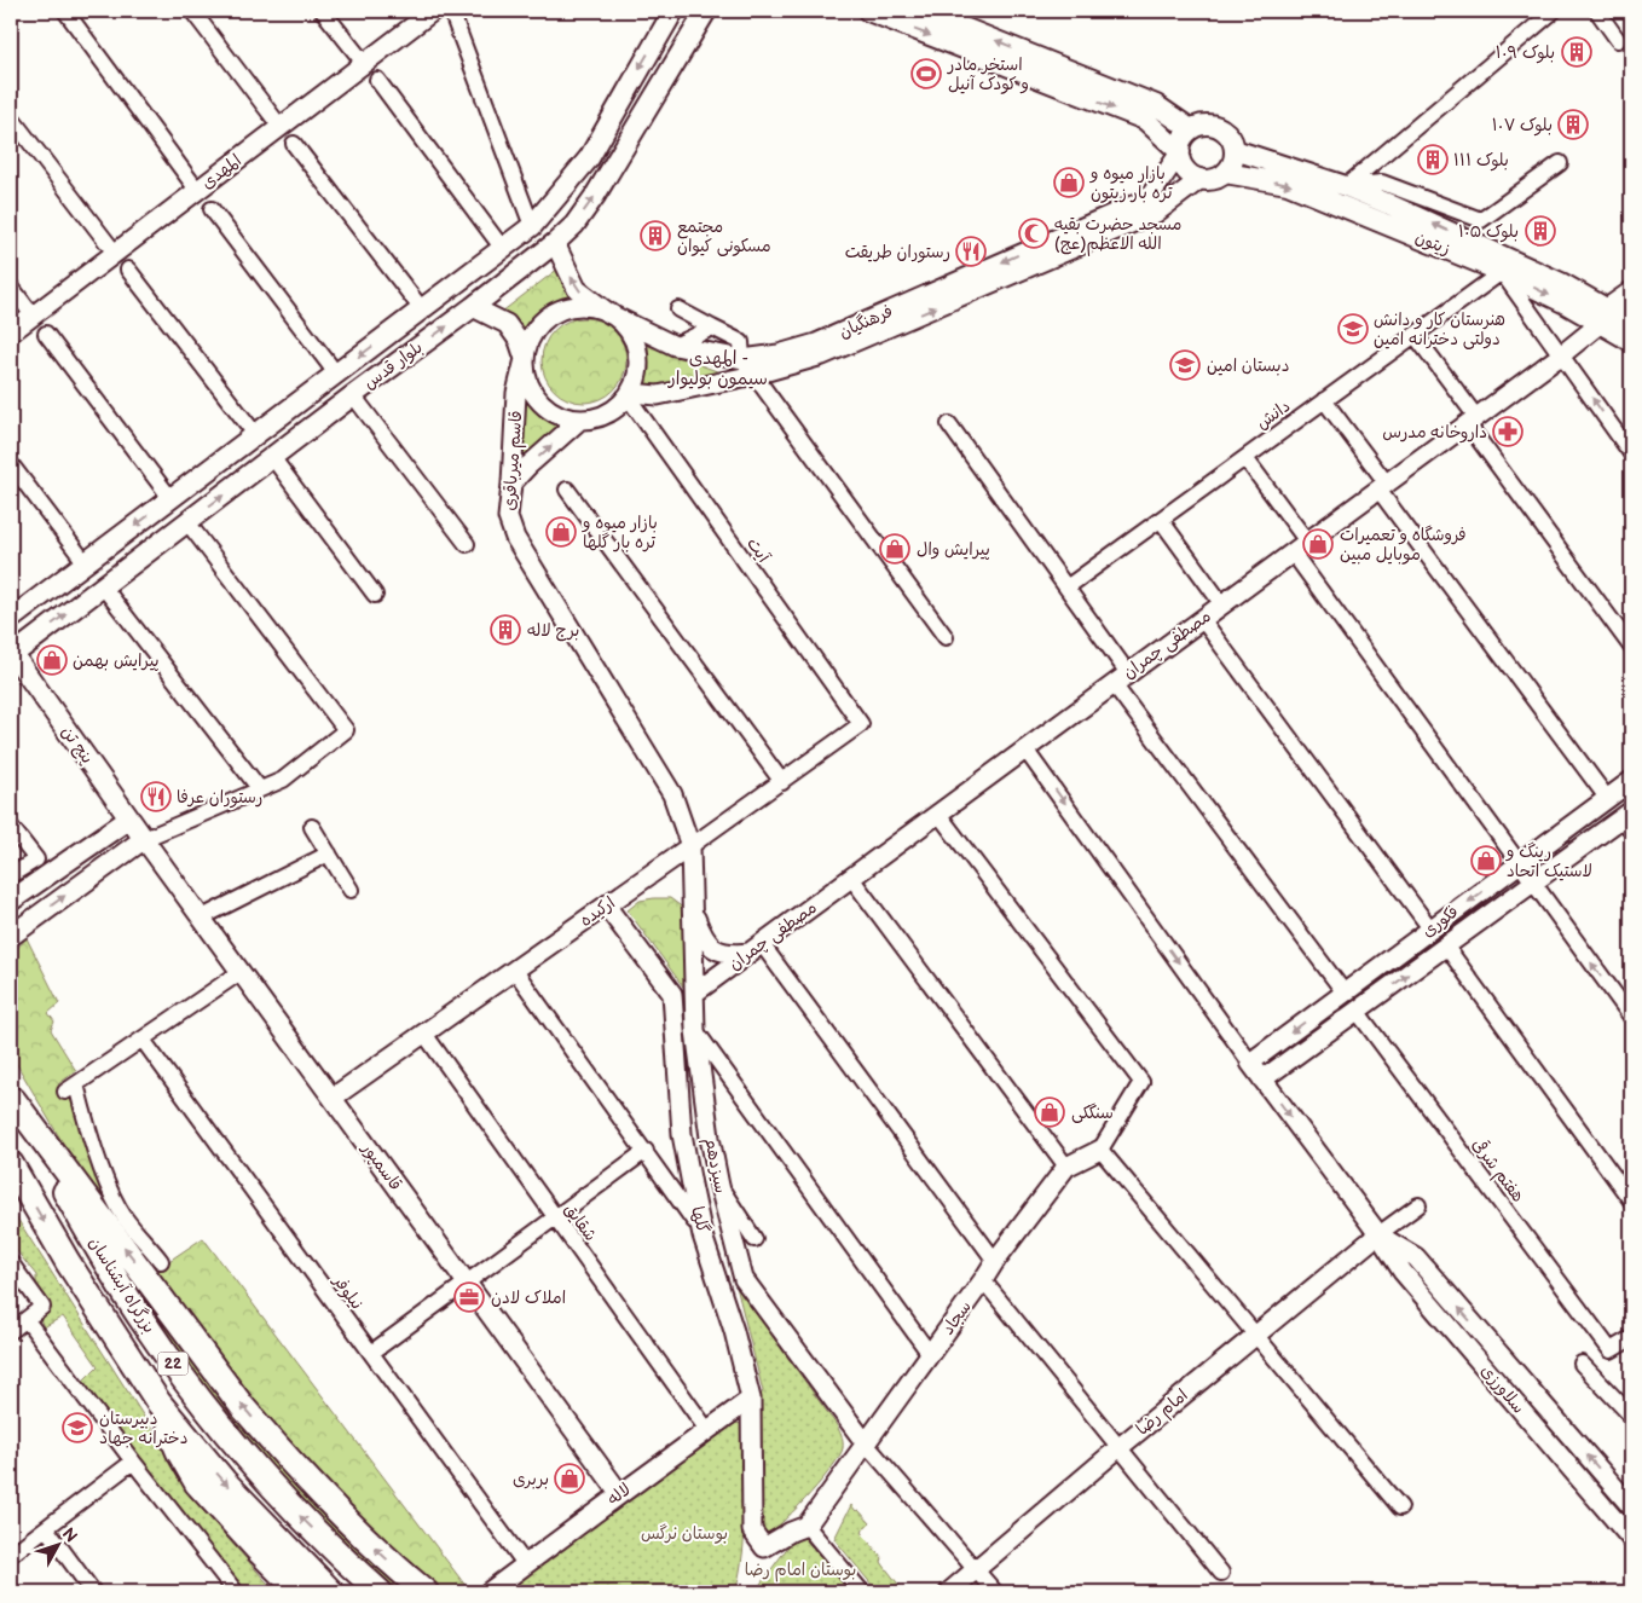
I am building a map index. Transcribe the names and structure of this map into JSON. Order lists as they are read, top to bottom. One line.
{"streets":{"highway":["بزرگراه آبشناسان","22"],"main road":["زیتون","بلوار قدس","پنج تن"],"street":["المهدی","فرهنگیان","دانش","قاسم میرباقری","آیت","مصطفی چمران","ارکیده","فکوری","سیزدهم","قاسمپور","هفتم شرقی","گلها","شقایق","نیلوفر","سجاد","سلاورزی","امام رضا","لاله"]},"crossings":[["زیتون","فرهنگیان"],["زیتون","دانش"],["زیتون","مصطفی چمران"],["فرهنگیان","بلوار قدس"],["فرهنگیان","قاسم میرباقری"],["فرهنگیان","آیت"],["بلوار قدس","پنج تن"],["قاسم میرباقری","آیت"],["قاسم میرباقری","ارکیده"],["قاسم میرباقری","سیزدهم"],["آیت","ارکیده"],["مصطفی چمران","سیزدهم"],["پنج تن","قاسمپور"],["ارکیده","سیزدهم"],["ارکیده","قاسمپور"],["ارکیده","گلها"],["ارکیده","شقایق"],["فکوری","هفتم شرقی"],["فکوری","سلاورزی"],["سیزدهم","سجاد"],["قاسمپور","لاله"],["گلها","سجاد"],["گلها","لاله"],["شقایق","لاله"],["نیلوفر","لاله"],["سلاورزی","امام رضا"]],"districts":["المهدی - سیمون بولیوار"],"parks":["بوستان نرگس","بوستان امام رضا"],"places":{"building":["بلوک ۱۰۹","بلوک ۱۰۷","بلوک ۱۱۱","بلوک ۱۰۵","مجتمع مسکونی کیوان","برج لاله"],"sports":["استخر مادر و کودک آنیل"],"shop":["بازار میوه و تره بار زیتون","بازار میوه و تره بار گلها","فروشگاه و تعمیرات موبایل مبین","پیرایش وال","پیرایش بهمن","رینگ و لاستیک اتحاد","سنگکی","بربری"],"mosque":["مسجد حضرت بقیه الله الاعظم(عج)"],"restaurant":["رستوران طریقت","رستوران عرفا"],"school or university":["هنرستان کار و دانش دولتی دخترانه امین","دبستان امین","دبیرستان دخترانه جهاد"],"pharmacy":["داروخانه مدرس"],"office":["املاک لادن"]},"north":"top right"}
